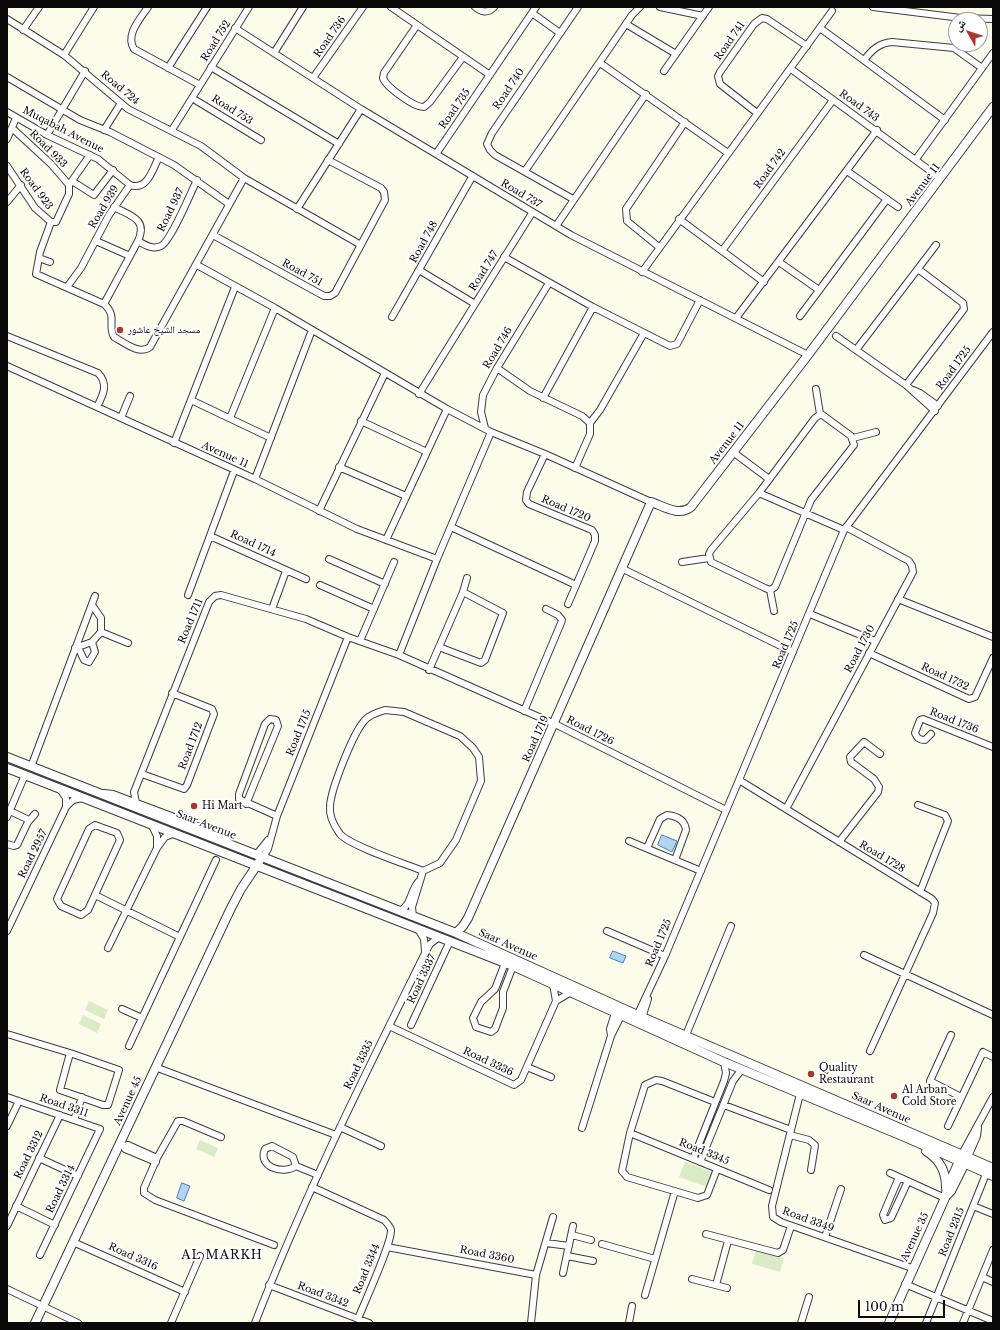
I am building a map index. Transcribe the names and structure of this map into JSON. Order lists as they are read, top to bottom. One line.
{"streets":{"street":["Road 736","Road 752","Road 741","Road 724","Road 740","Road 743","Road 735","Road 753","Muqabah Avenue","Road 933","Road 742","Avenue 11","Road 923","Road 737","Road 939","Road 937","Road 748","Road 747","Road 751","Road 746","Road 1725","Road 1720","Road 1714","Road 1711","Road 1730","Road 1732","Road 1736","Road 1726","Road 1715","Road 1719","Road 1712","Saar Avenue","Road 2957","Road 1728","Road 3337","Road 3336","Road 3335","Avenue 45","Road 3311","Road 3345","Road 3312","Road 3314","Road 3349","Road 2315","Avenue 35","Road 3360","Road 3316","Road 3344","Road 3342"]},"crossings":[["Road 736","Road 737"],["Road 752","Road 724"],["Road 752","Road 753"],["Road 752","Road 737"],["Road 743","Road 742"],["Road 743","Avenue 11"],["Road 735","Road 737"],["Muqabah Avenue","Road 933"],["Muqabah Avenue","Road 939"],["Muqabah Avenue","Road 937"],["Avenue 11","Road 737"],["Avenue 11","Road 746"],["Avenue 11","Road 1720"],["Avenue 11","Road 1719"],["Road 737","Road 748"],["Road 737","Road 747"],["Road 939","Road 937"],["Road 748","Road 747"],["Road 1725","Road 1730"],["Road 1725","Road 1726"],["Road 1725","Saar Avenue"],["Road 1725","Road 1728"],["Road 1711","Road 1726"],["Road 1711","Road 1715"],["Road 1711","Road 1712"],["Road 1730","Road 1732"],["Road 1730","Road 1728"],["Road 1726","Road 1719"],["Road 1715","Saar Avenue"],["Road 1715","Avenue 45"],["Road 1719","Saar Avenue"],["Saar Avenue","Road 3337"],["Saar Avenue","Road 3335"],["Saar Avenue","Avenue 45"],["Saar Avenue","Road 3349"],["Saar Avenue","Road 2315"],["Saar Avenue","Avenue 35"],["Road 3336","Road 3335"],["Road 3335","Road 3344"],["Road 3335","Road 3342"],["Avenue 45","Road 3316"],["Road 3311","Road 3312"],["Road 3311","Road 3314"],["Road 3349","Avenue 35"],["Road 3360","Road 3344"],["Road 3344","Road 3342"]],"districts":["AL MARKH"],"places":["مسجد الشيخ عاشور","Hi Mart","Quality Restaurant","Al Arban Cold Store"],"scale_bar":"100 m","north":"top left"}
